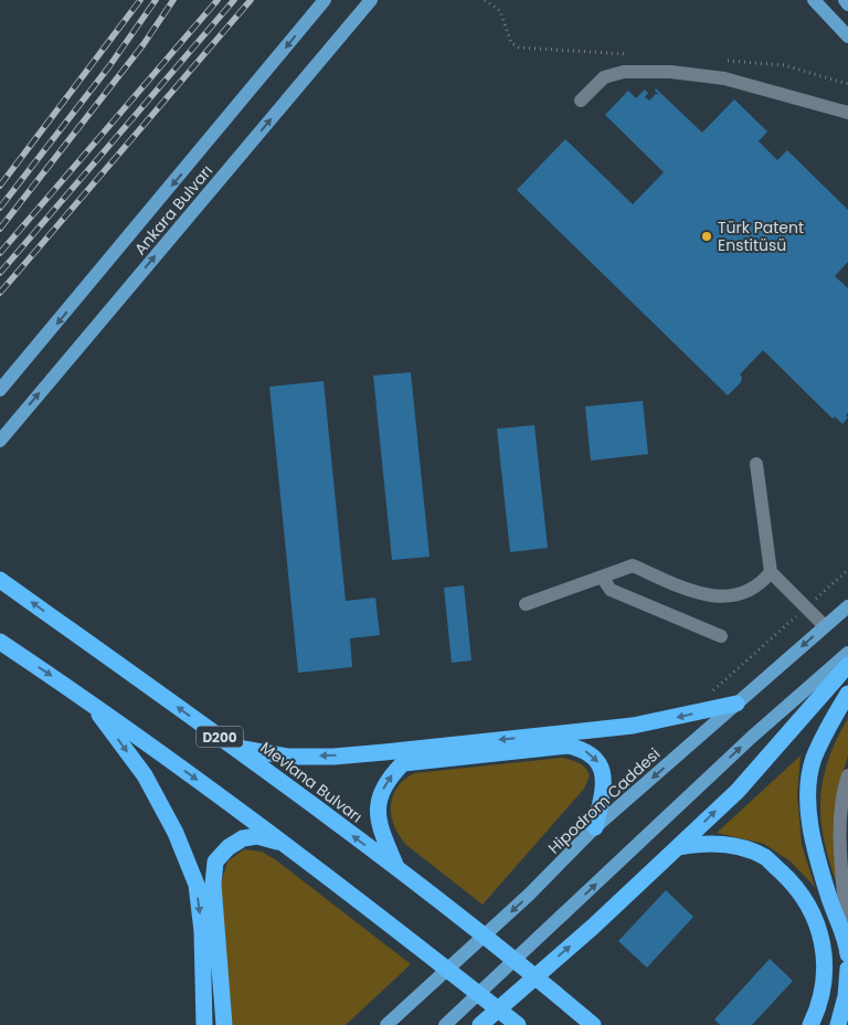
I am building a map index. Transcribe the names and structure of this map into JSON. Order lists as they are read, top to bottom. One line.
{"streets":{"highway":["D200","Mevlana Bulvarı"],"main road":["Ankara Bulvarı","Hipodrom Caddesi"]},"places":["Türk Patent Enstitüsü"]}
